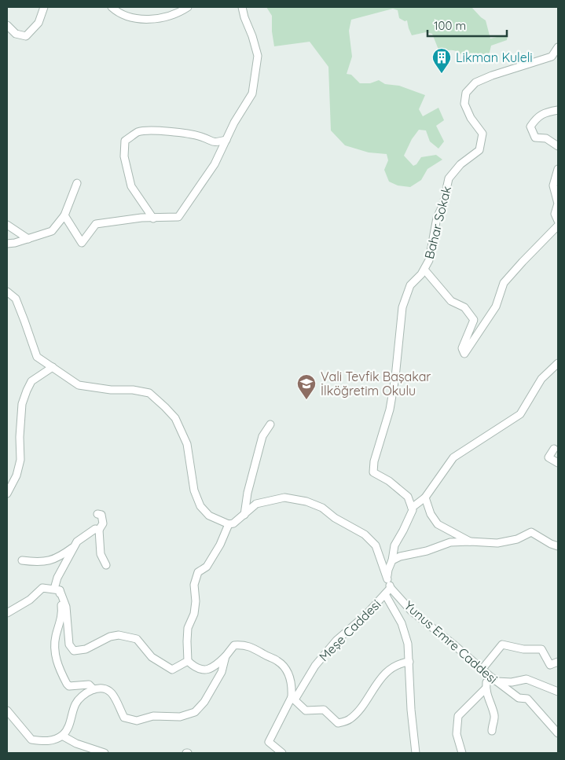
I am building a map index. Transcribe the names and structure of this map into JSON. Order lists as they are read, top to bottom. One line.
{"streets":{"street":["Bahar Sokak","Meşe Caddesi","Yunus Emre Caddesi"]},"crossings":[["Meşe Caddesi","Yunus Emre Caddesi"]],"places":{"building":["Likman Kuleli"],"school or university":["Vali Tevfik Başakar İlköğretim Okulu"]},"scale_bar":"100 m"}
